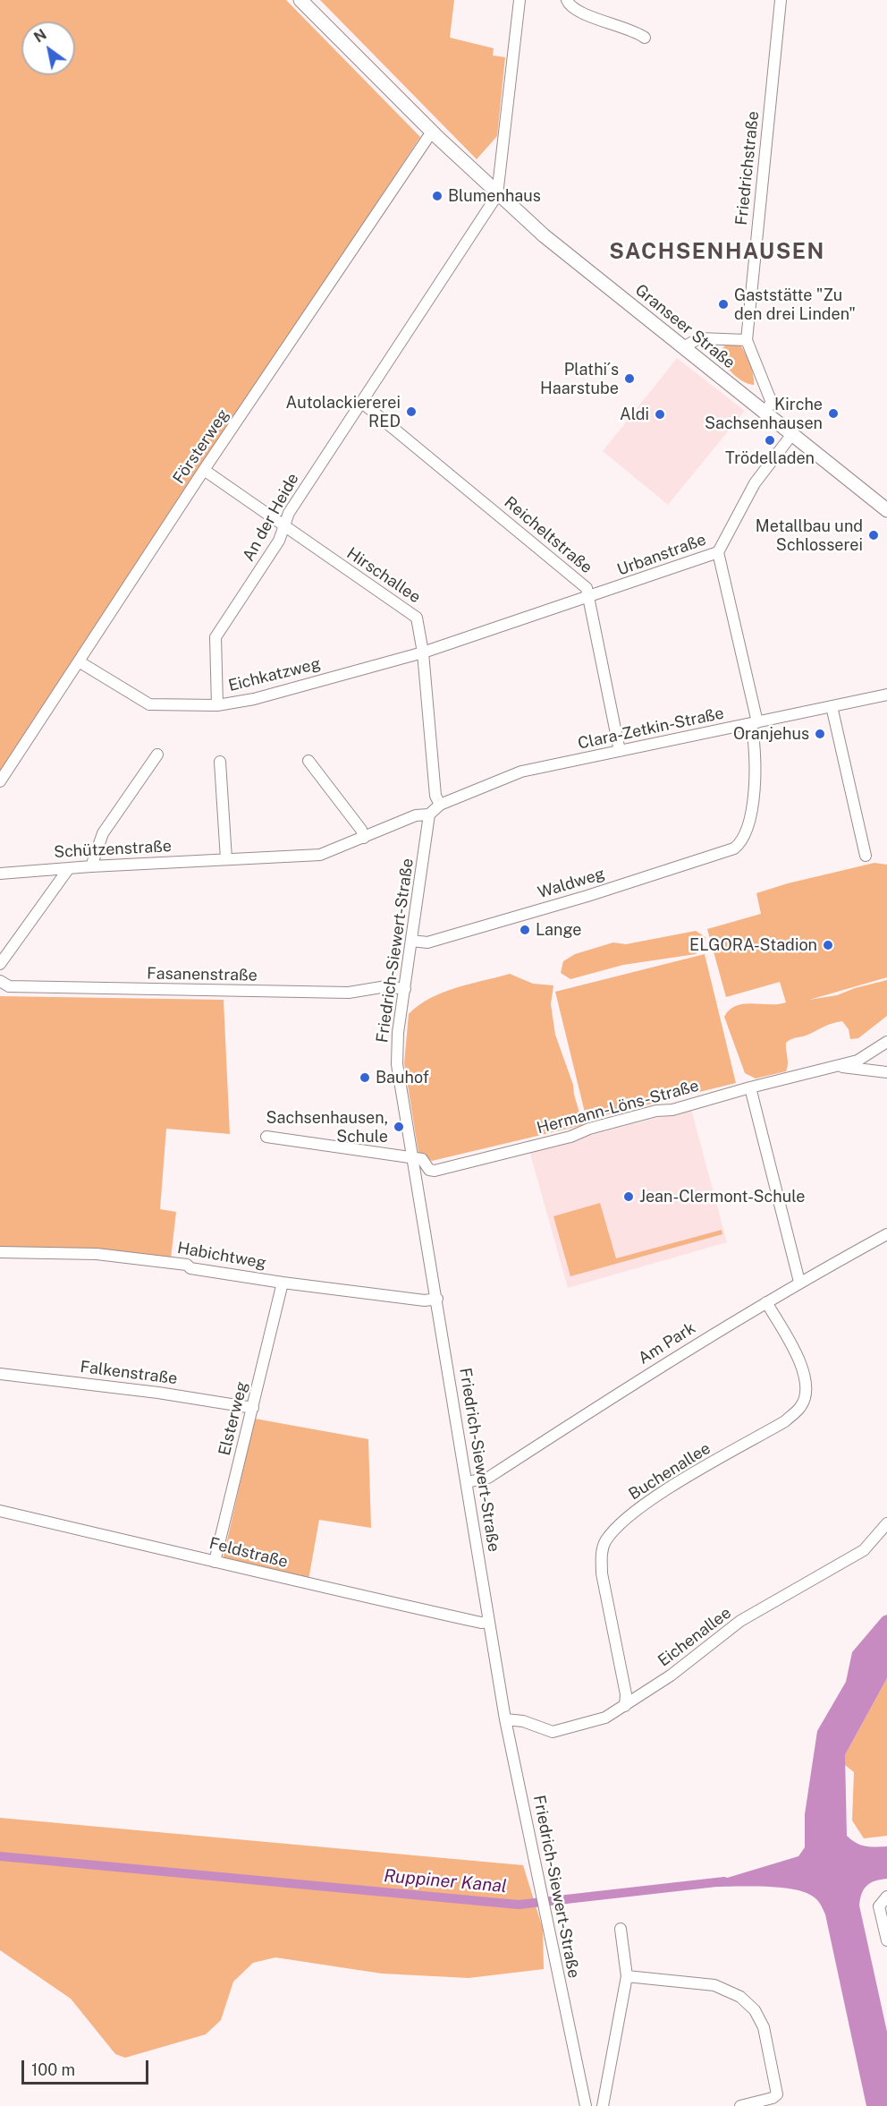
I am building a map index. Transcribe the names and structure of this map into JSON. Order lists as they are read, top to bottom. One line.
{"streets":{"main road":["Granseer Straße"],"street":["Friedrichstraße","Försterweg","An der Heide","Reicheltstraße","Urbanstraße","Hirschallee","Eichkatzweg","Clara-Zetkin-Straße","Schützenstraße","Waldweg","Friedrich-Siewert-Straße","Fasanenstraße","Hermann-Löns-Straße","Habichtweg","Am Park","Falkenstraße","Elsterweg","Buchenallee","Feldstraße","Eichenallee"]},"crossings":[["Friedrichstraße","Granseer Straße"],["Granseer Straße","Försterweg"],["Granseer Straße","An der Heide"],["Granseer Straße","Urbanstraße"],["Försterweg","Hirschallee"],["Försterweg","Eichkatzweg"],["An der Heide","Reicheltstraße"],["An der Heide","Hirschallee"],["An der Heide","Eichkatzweg"],["Reicheltstraße","Urbanstraße"],["Reicheltstraße","Clara-Zetkin-Straße"],["Urbanstraße","Hirschallee"],["Urbanstraße","Eichkatzweg"],["Hirschallee","Eichkatzweg"],["Hirschallee","Clara-Zetkin-Straße"],["Clara-Zetkin-Straße","Schützenstraße"],["Clara-Zetkin-Straße","Waldweg"],["Clara-Zetkin-Straße","Friedrich-Siewert-Straße"],["Schützenstraße","Friedrich-Siewert-Straße"],["Waldweg","Friedrich-Siewert-Straße"],["Friedrich-Siewert-Straße","Fasanenstraße"],["Friedrich-Siewert-Straße","Hermann-Löns-Straße"],["Friedrich-Siewert-Straße","Habichtweg"],["Friedrich-Siewert-Straße","Am Park"],["Friedrich-Siewert-Straße","Feldstraße"],["Friedrich-Siewert-Straße","Eichenallee"],["Habichtweg","Elsterweg"],["Am Park","Buchenallee"],["Falkenstraße","Elsterweg"],["Elsterweg","Feldstraße"],["Buchenallee","Eichenallee"]],"districts":["SACHSENHAUSEN"],"water":["Ruppiner Kanal"],"places":["Blumenhaus","Gaststätte \"Zu den drei Linden\"","Plathi´s Haarstube","Autolackiererei RED","Kirche Sachsenhausen","Aldi","Trödelladen","Metallbau und Schlosserei","Oranjehus","Lange","ELGORA-Stadion","Bauhof","Sachsenhausen, Schule","Jean-Clermont-Schule"],"scale_bar":"100 m","north":"top left"}
